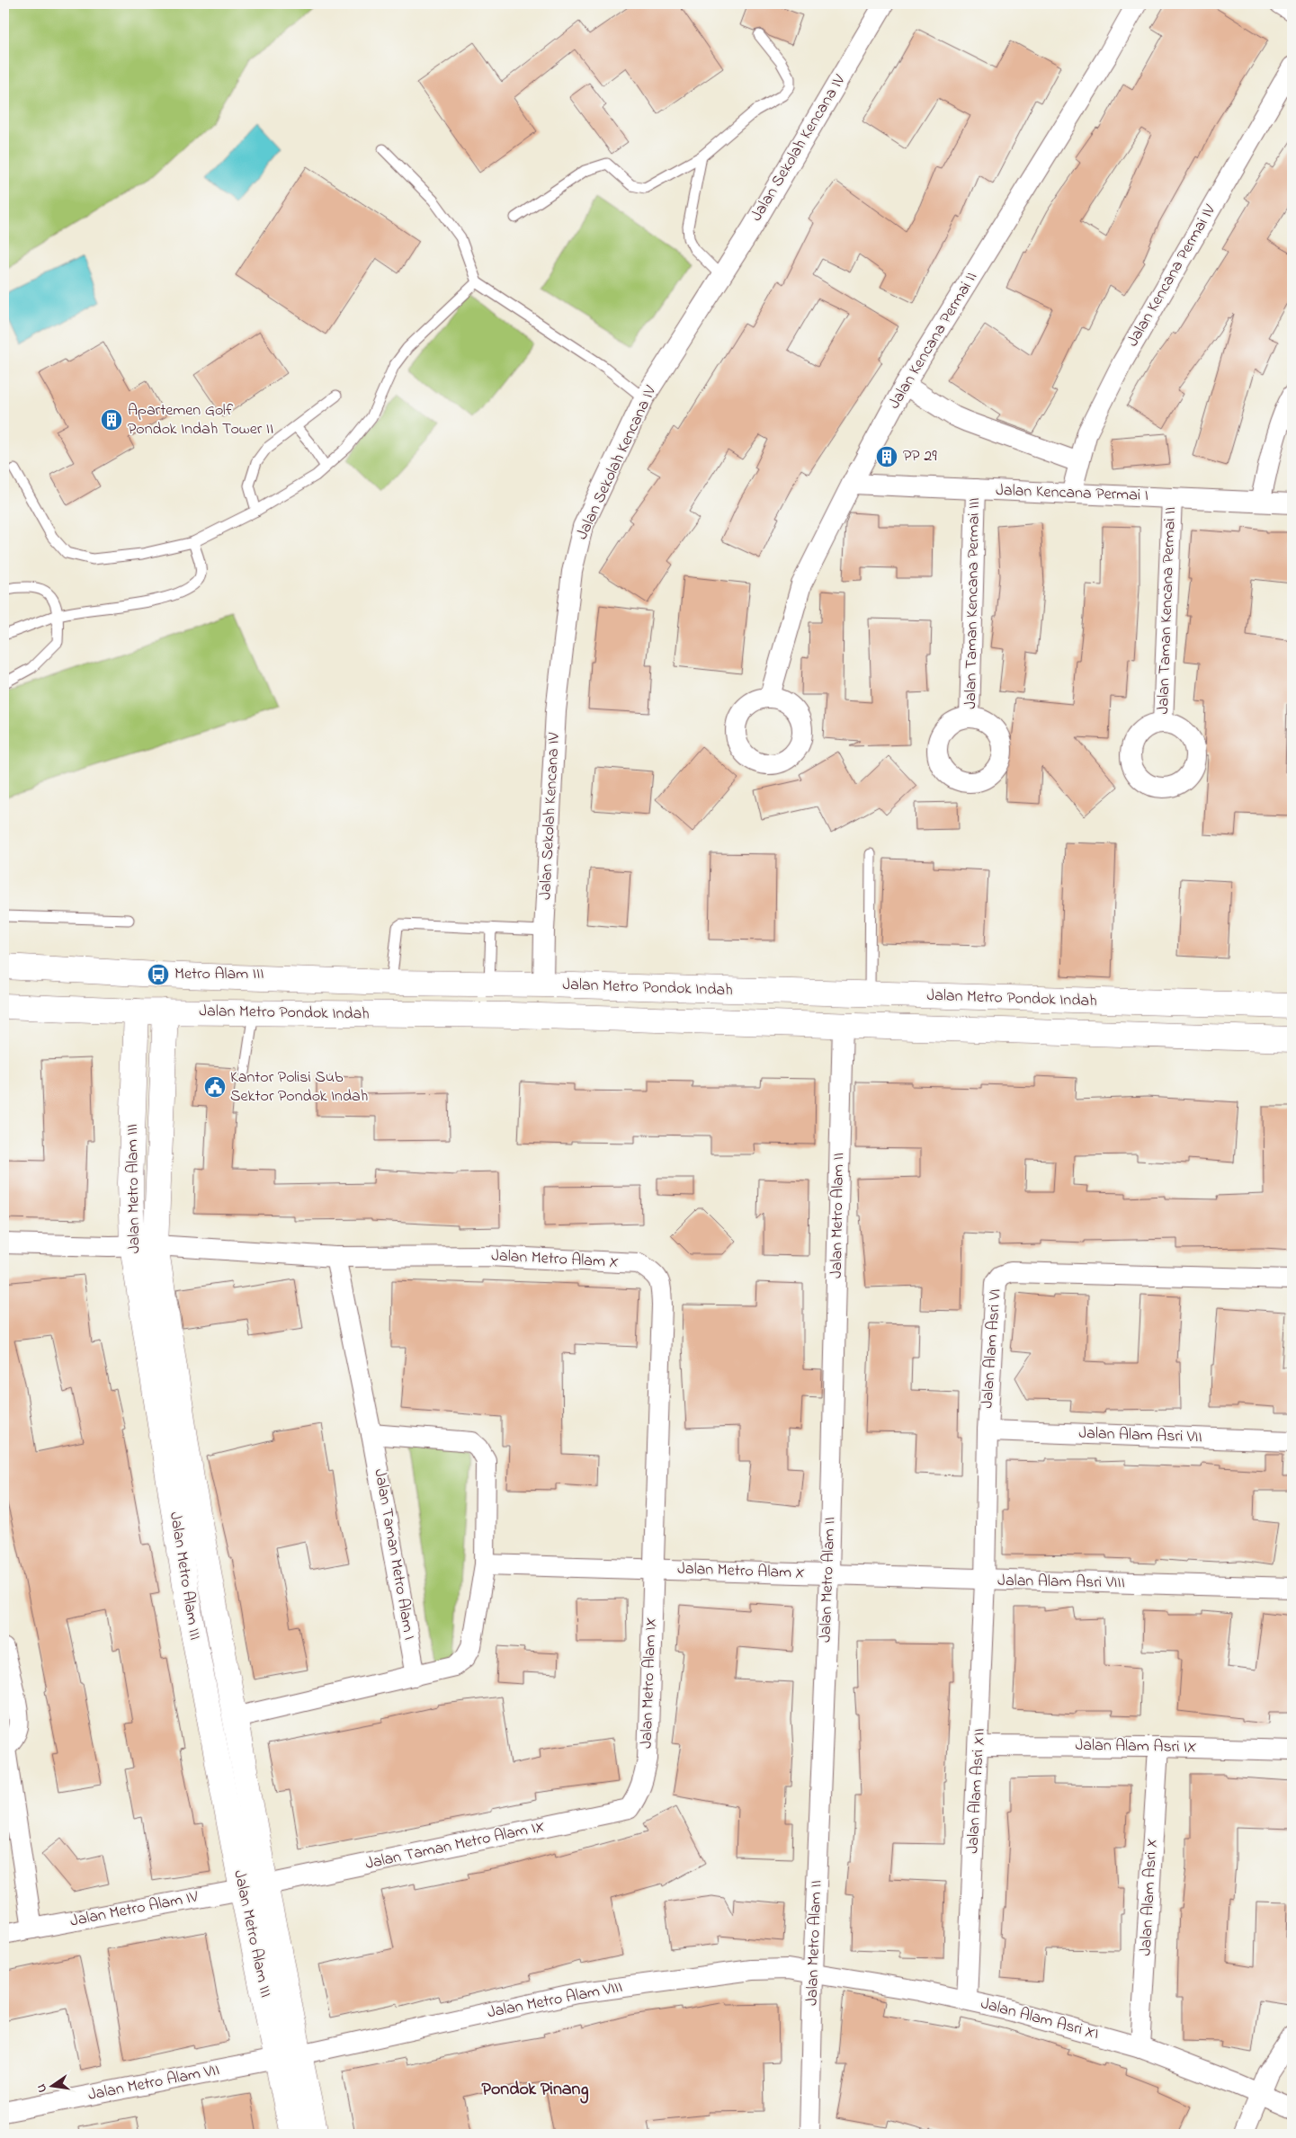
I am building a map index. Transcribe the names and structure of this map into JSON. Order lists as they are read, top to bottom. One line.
{"streets":{"main road":["Jalan Metro Pondok Indah","Jalan Metro Alam III"],"street":["Jalan Sekolah Kencana IV","Jalan Kencana Permai IV","Jalan Kencana Permai II","Jalan Kencana Permai I","Jalan Taman Kencana Permai III","Jalan Taman Kencana Permai II","Jalan Metro Alam II","Jalan Metro Alam X","Jalan Alam Asri VI","Jalan Alam Asri VII","Jalan Taman Metro Alam I","Jalan Alam Asri VIII","Jalan Metro Alam IX","Jalan Alam Asri IX","Jalan Alam Asri XII","Jalan Taman Metro Alam IX","Jalan Alam Asri X","Jalan Metro Alam IV","Jalan Metro Alam VIII","Jalan Alam Asri XI","Jalan Metro Alam VII"]},"crossings":[["Jalan Sekolah Kencana IV","Jalan Metro Pondok Indah"],["Jalan Kencana Permai IV","Jalan Kencana Permai I"],["Jalan Kencana Permai II","Jalan Kencana Permai I"],["Jalan Kencana Permai I","Jalan Taman Kencana Permai III"],["Jalan Kencana Permai I","Jalan Taman Kencana Permai II"],["Jalan Metro Pondok Indah","Jalan Metro Alam III"],["Jalan Metro Pondok Indah","Jalan Metro Alam II"],["Jalan Metro Alam III","Jalan Metro Alam X"],["Jalan Metro Alam III","Jalan Taman Metro Alam IX"],["Jalan Metro Alam III","Jalan Metro Alam IV"],["Jalan Metro Alam III","Jalan Metro Alam VIII"],["Jalan Metro Alam III","Jalan Metro Alam VII"],["Jalan Metro Alam II","Jalan Metro Alam X"],["Jalan Metro Alam II","Jalan Alam Asri VIII"],["Jalan Metro Alam II","Jalan Metro Alam VIII"],["Jalan Metro Alam II","Jalan Alam Asri XI"],["Jalan Metro Alam X","Jalan Taman Metro Alam I"],["Jalan Metro Alam X","Jalan Alam Asri VIII"],["Jalan Metro Alam X","Jalan Metro Alam IX"],["Jalan Alam Asri VI","Jalan Alam Asri VII"],["Jalan Alam Asri VI","Jalan Alam Asri VIII"],["Jalan Alam Asri VI","Jalan Alam Asri XII"],["Jalan Alam Asri VIII","Jalan Alam Asri XII"],["Jalan Metro Alam IX","Jalan Taman Metro Alam IX"],["Jalan Alam Asri IX","Jalan Alam Asri XII"],["Jalan Alam Asri IX","Jalan Alam Asri X"],["Jalan Alam Asri XII","Jalan Alam Asri XI"],["Jalan Taman Metro Alam IX","Jalan Metro Alam IV"],["Jalan Alam Asri X","Jalan Alam Asri XI"],["Jalan Metro Alam VIII","Jalan Alam Asri XI"],["Jalan Metro Alam VIII","Jalan Metro Alam VII"]],"districts":["Pondok Pinang"],"places":{"building":["Apartemen Golf Pondok Indah Tower II","PP 29"],"bus stop":["Metro Alam III"],"public building":["Kantor Polisi Sub Sektor Pondok Indah"]},"north":"left"}
